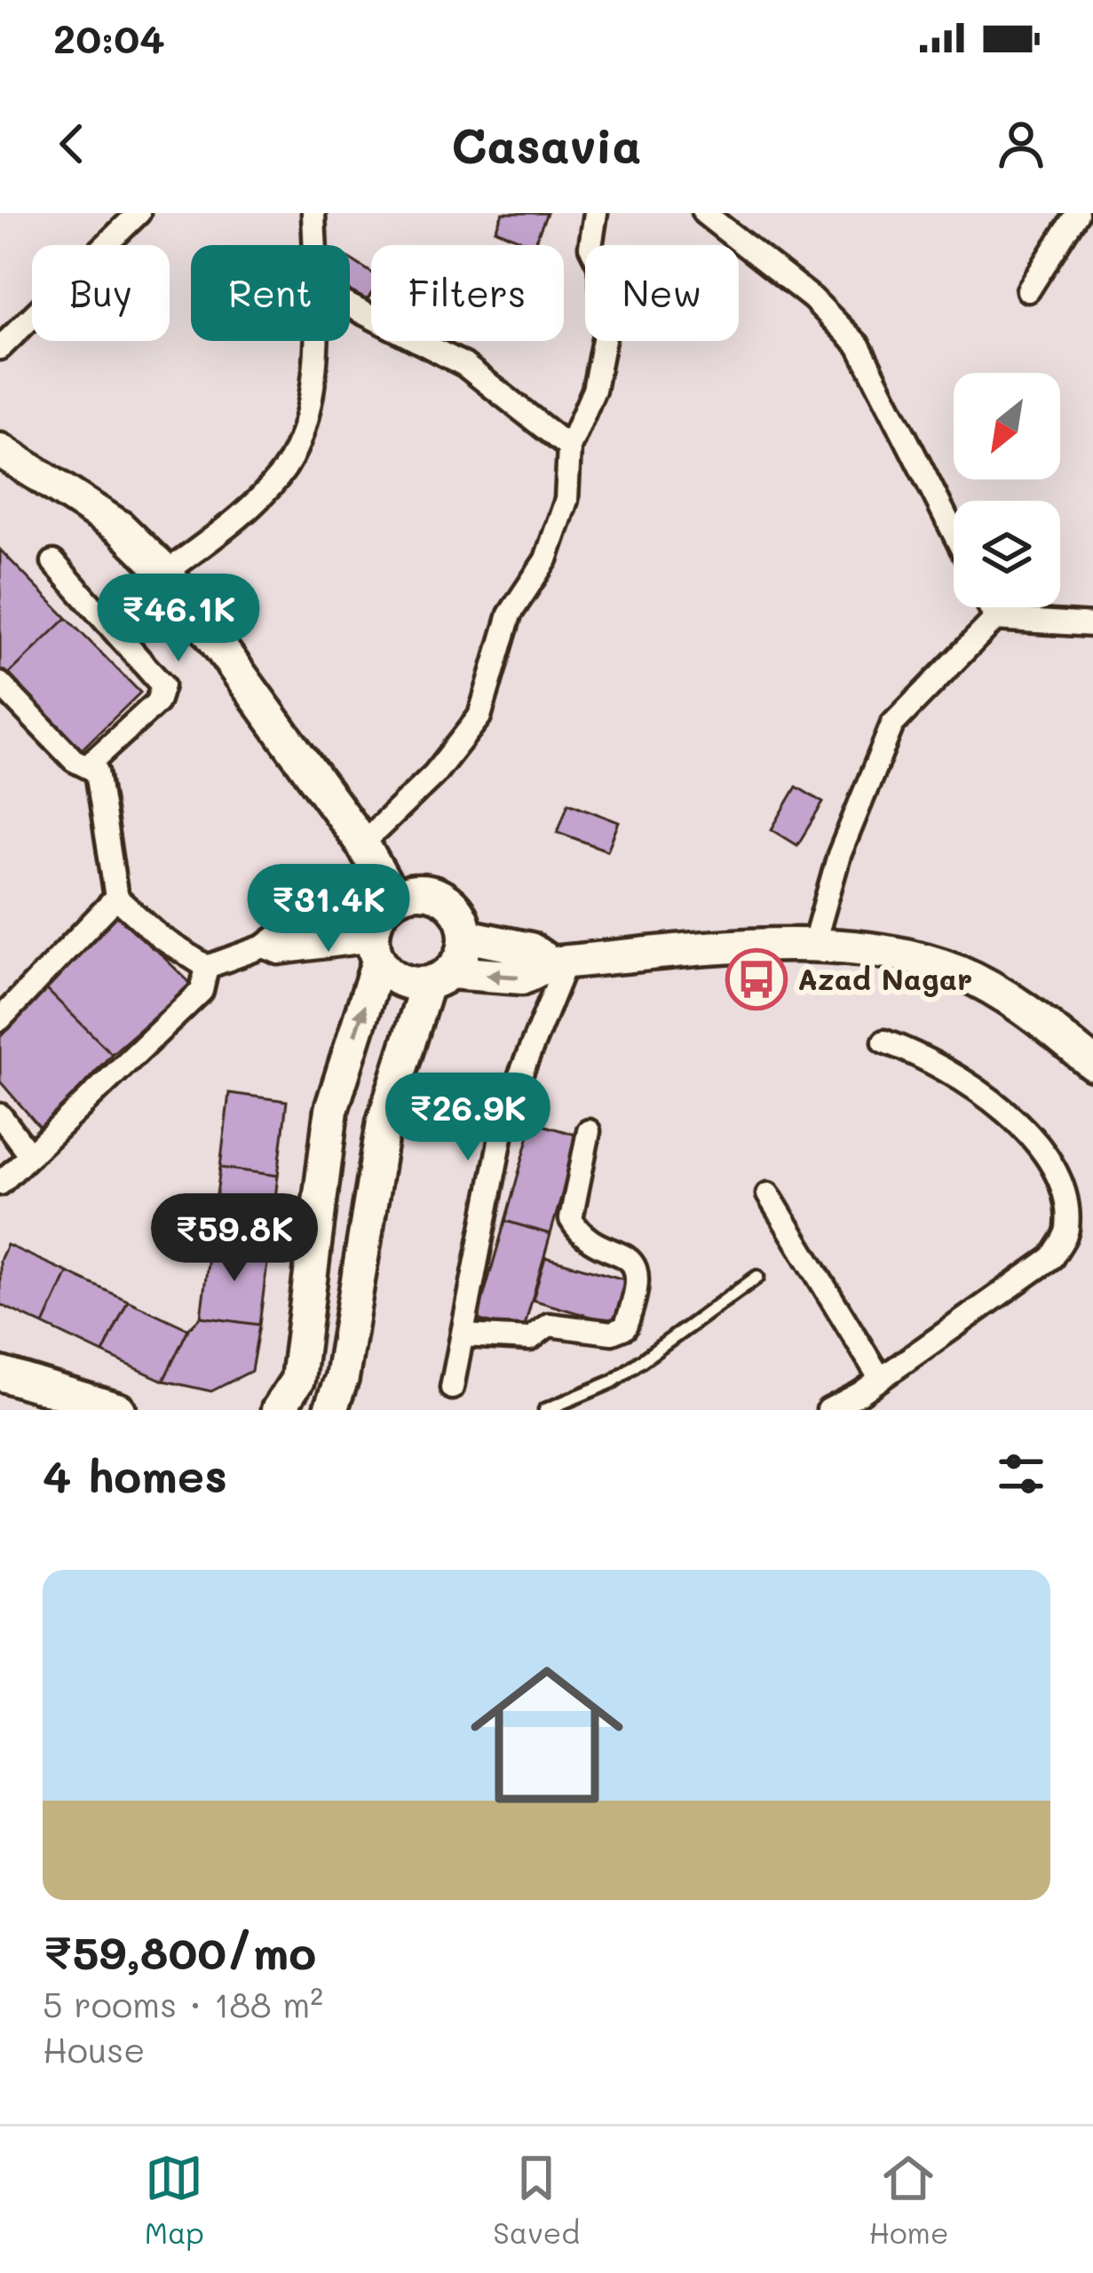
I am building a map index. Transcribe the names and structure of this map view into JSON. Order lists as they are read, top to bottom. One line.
{"places":{"bus stop":["Azad Nagar"]},"north":"bottom left","page":{"status":"20:04","header":"Casavia","chip":["Buy","Rent","Filters","New"],"price":["₹46.1K","₹31.4K","₹26.9K","₹59.8K"],"heading":"4 homes","list":[{"name":"₹59,800/mo","note":"5 rooms · 188 m² · House"}],"tabs":["Map","Saved","Home"]}}
